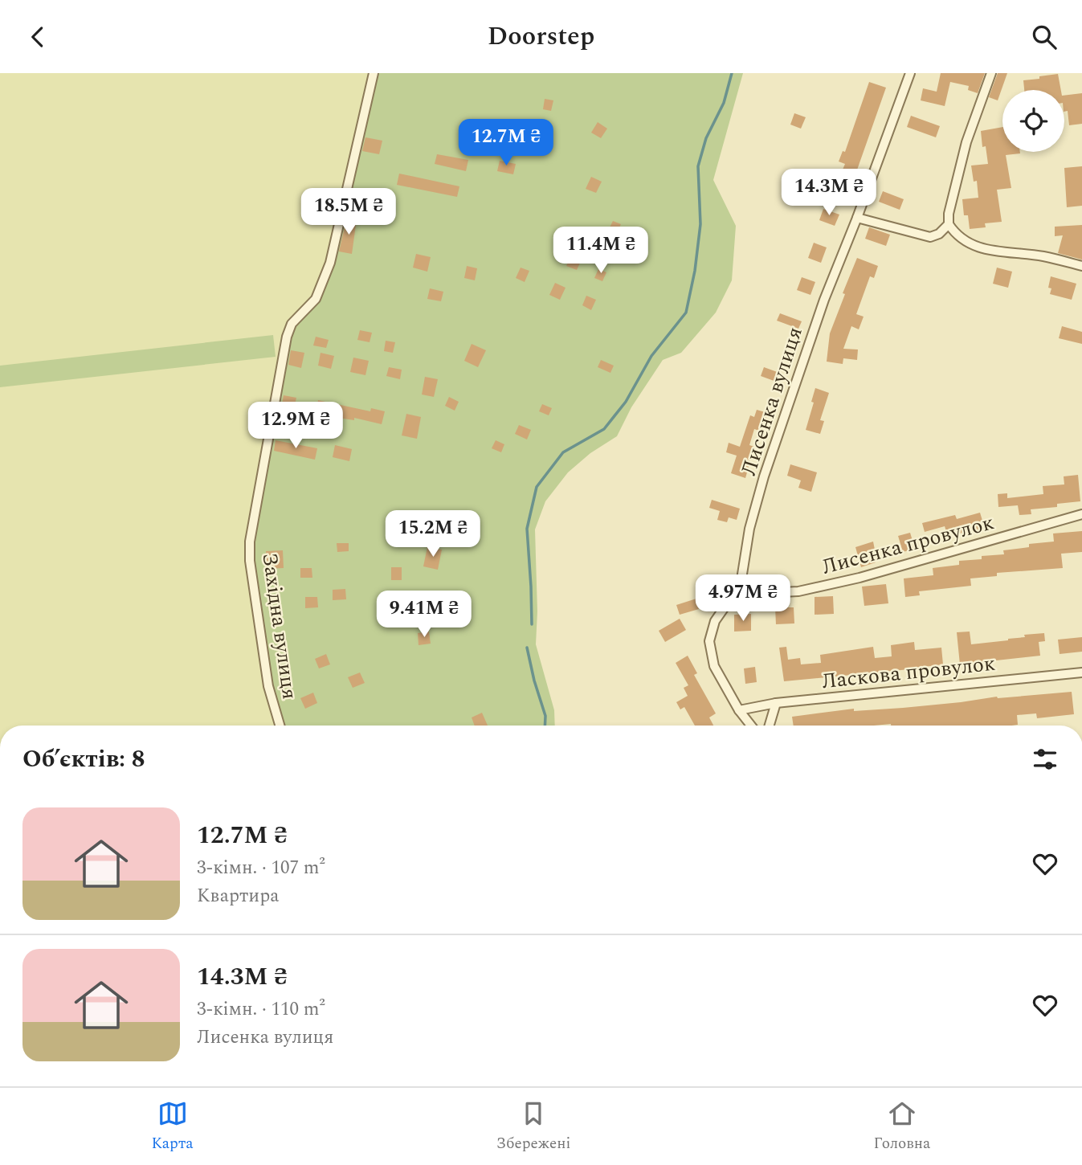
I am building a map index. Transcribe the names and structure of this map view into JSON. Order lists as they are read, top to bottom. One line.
{"streets":{"street":["Лисенка вулиця","Лисенка провулок","Західна вулиця","Ласкова провулок"]},"crossings":[["Лисенка вулиця","Лисенка провулок"],["Лисенка вулиця","Ласкова провулок"]],"page":{"header":"Doorstep","price":["12.7M ₴","14.3M ₴","18.5M ₴","11.4M ₴","12.9M ₴","15.2M ₴","4.97M ₴","9.41M ₴"],"heading":"Об’єктів: 8","list":[{"name":"12.7M ₴","note":"3-кімн. · 107 m² · Квартира"},{"name":"14.3M ₴","note":"3-кімн. · 110 m² · Лисенка вулиця"}],"tabs":["Карта","Збережені","Головна"]}}
